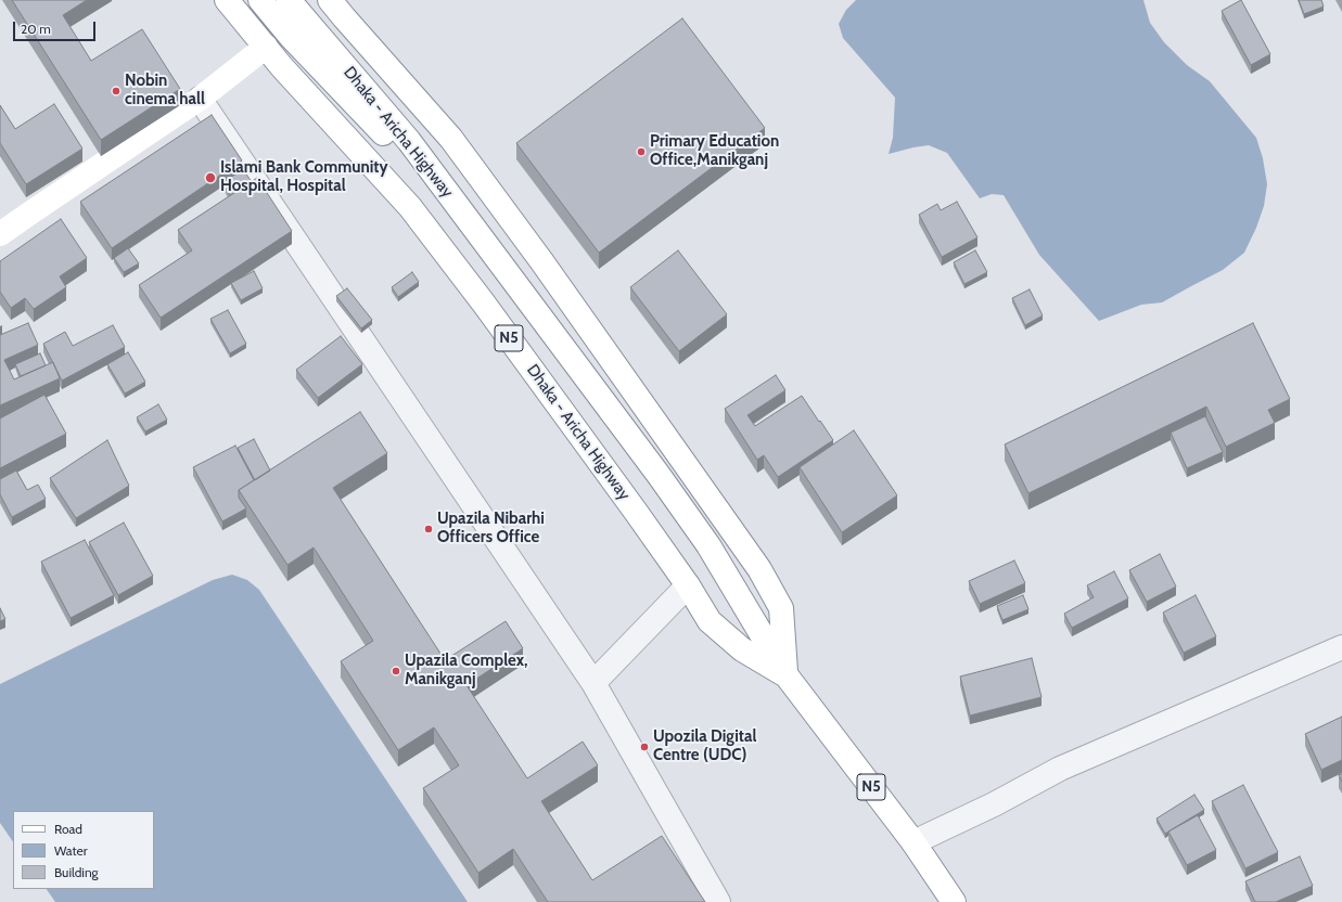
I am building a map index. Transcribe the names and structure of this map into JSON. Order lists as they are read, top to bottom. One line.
{"streets":{"main road":["Dhaka - Aricha Highway","N5"]},"crossings":[["Dhaka - Aricha Highway","N5"]],"places":["Nobin cinema hall","Primary Education Office,Manikganj","Islami Bank Community Hospital, Hospital","Upazila Nibarhi Officers Office","Upazila Complex, Manikganj","Upozila Digital Centre (UDC)"],"legend":["Road","Water","Building"],"scale_bar":"20 m"}
